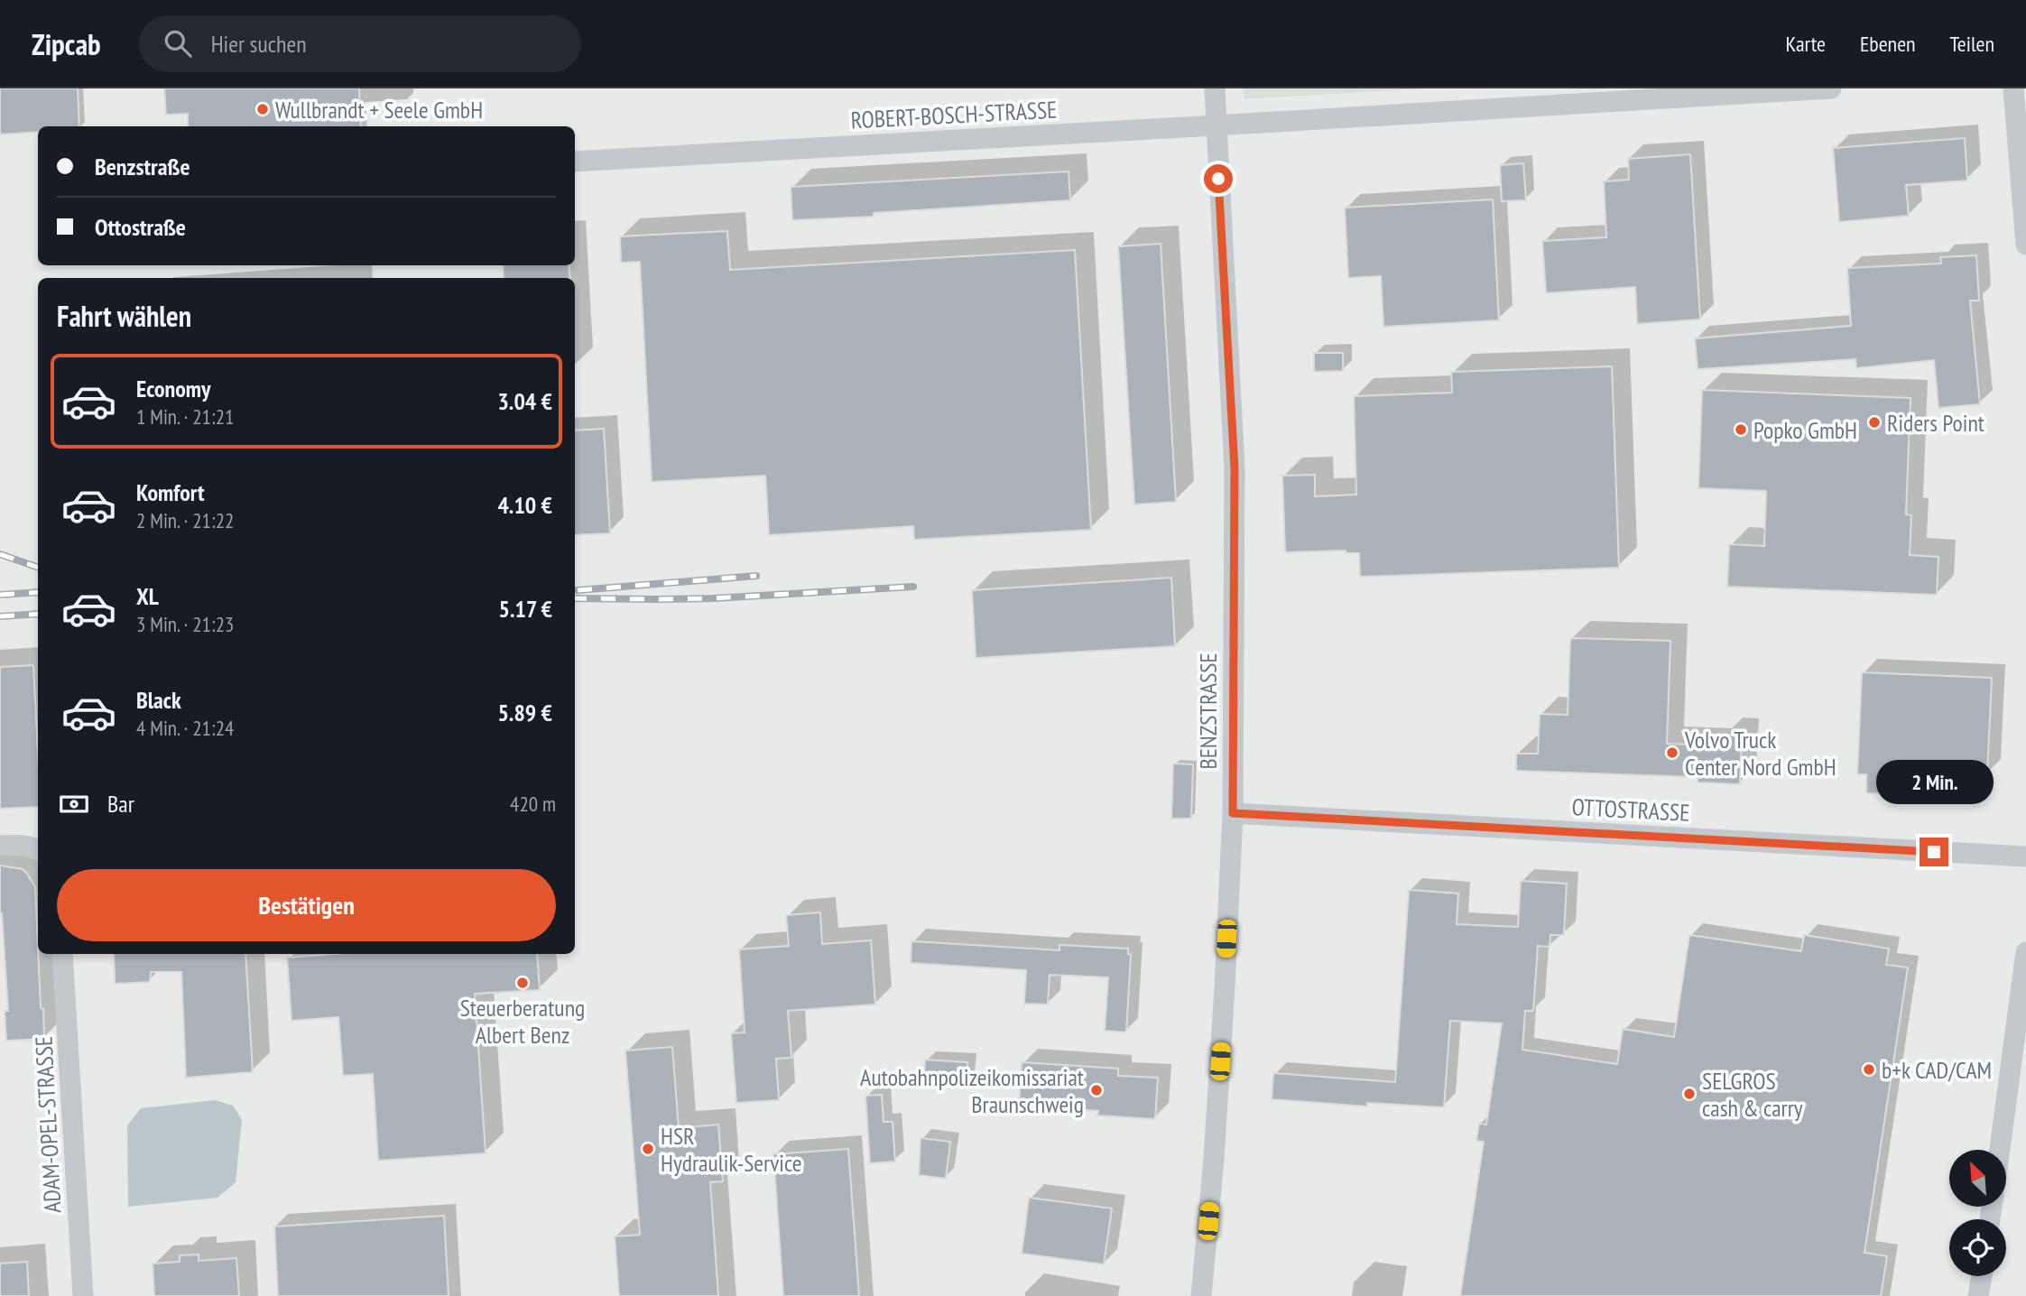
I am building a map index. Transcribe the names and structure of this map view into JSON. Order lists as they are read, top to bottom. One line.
{"streets":{"street":["ROBERT-BOSCH-STRASSE","BENZSTRASSE","OTTOSTRASSE","ADAM-OPEL-STRASSE"]},"crossings":[["ROBERT-BOSCH-STRASSE","BENZSTRASSE"],["BENZSTRASSE","OTTOSTRASSE"]],"places":["Wullbrandt + Seele GmbH","Riders Point","Popko GmbH","Volvo Truck Center Nord GmbH","Steuerberatung Albert Benz","b+k CAD/CAM","Autobahnpolizeikomissariat Braunschweig","SELGROS cash & carry","HSR Hydraulik-Service"],"north":"top left","page":{"header":"Zipcab","search":"Hier suchen","nav":["Karte","Ebenen","Teilen"],"banner":["Benzstraße","Ottostraße"],"heading":"Fahrt wählen","list":[{"name":"Economy","note":"1 Min. · 21:21","value":"3.04 €"},{"name":"Komfort","note":"2 Min. · 21:22","value":"4.10 €"},{"name":"XL","note":"3 Min. · 21:23","value":"5.17 €"},{"name":"Black","note":"4 Min. · 21:24","value":"5.89 €"}],"bubble":"2 Min.","pay":["Bar","420 m"],"buttons":"Bestätigen"}}
